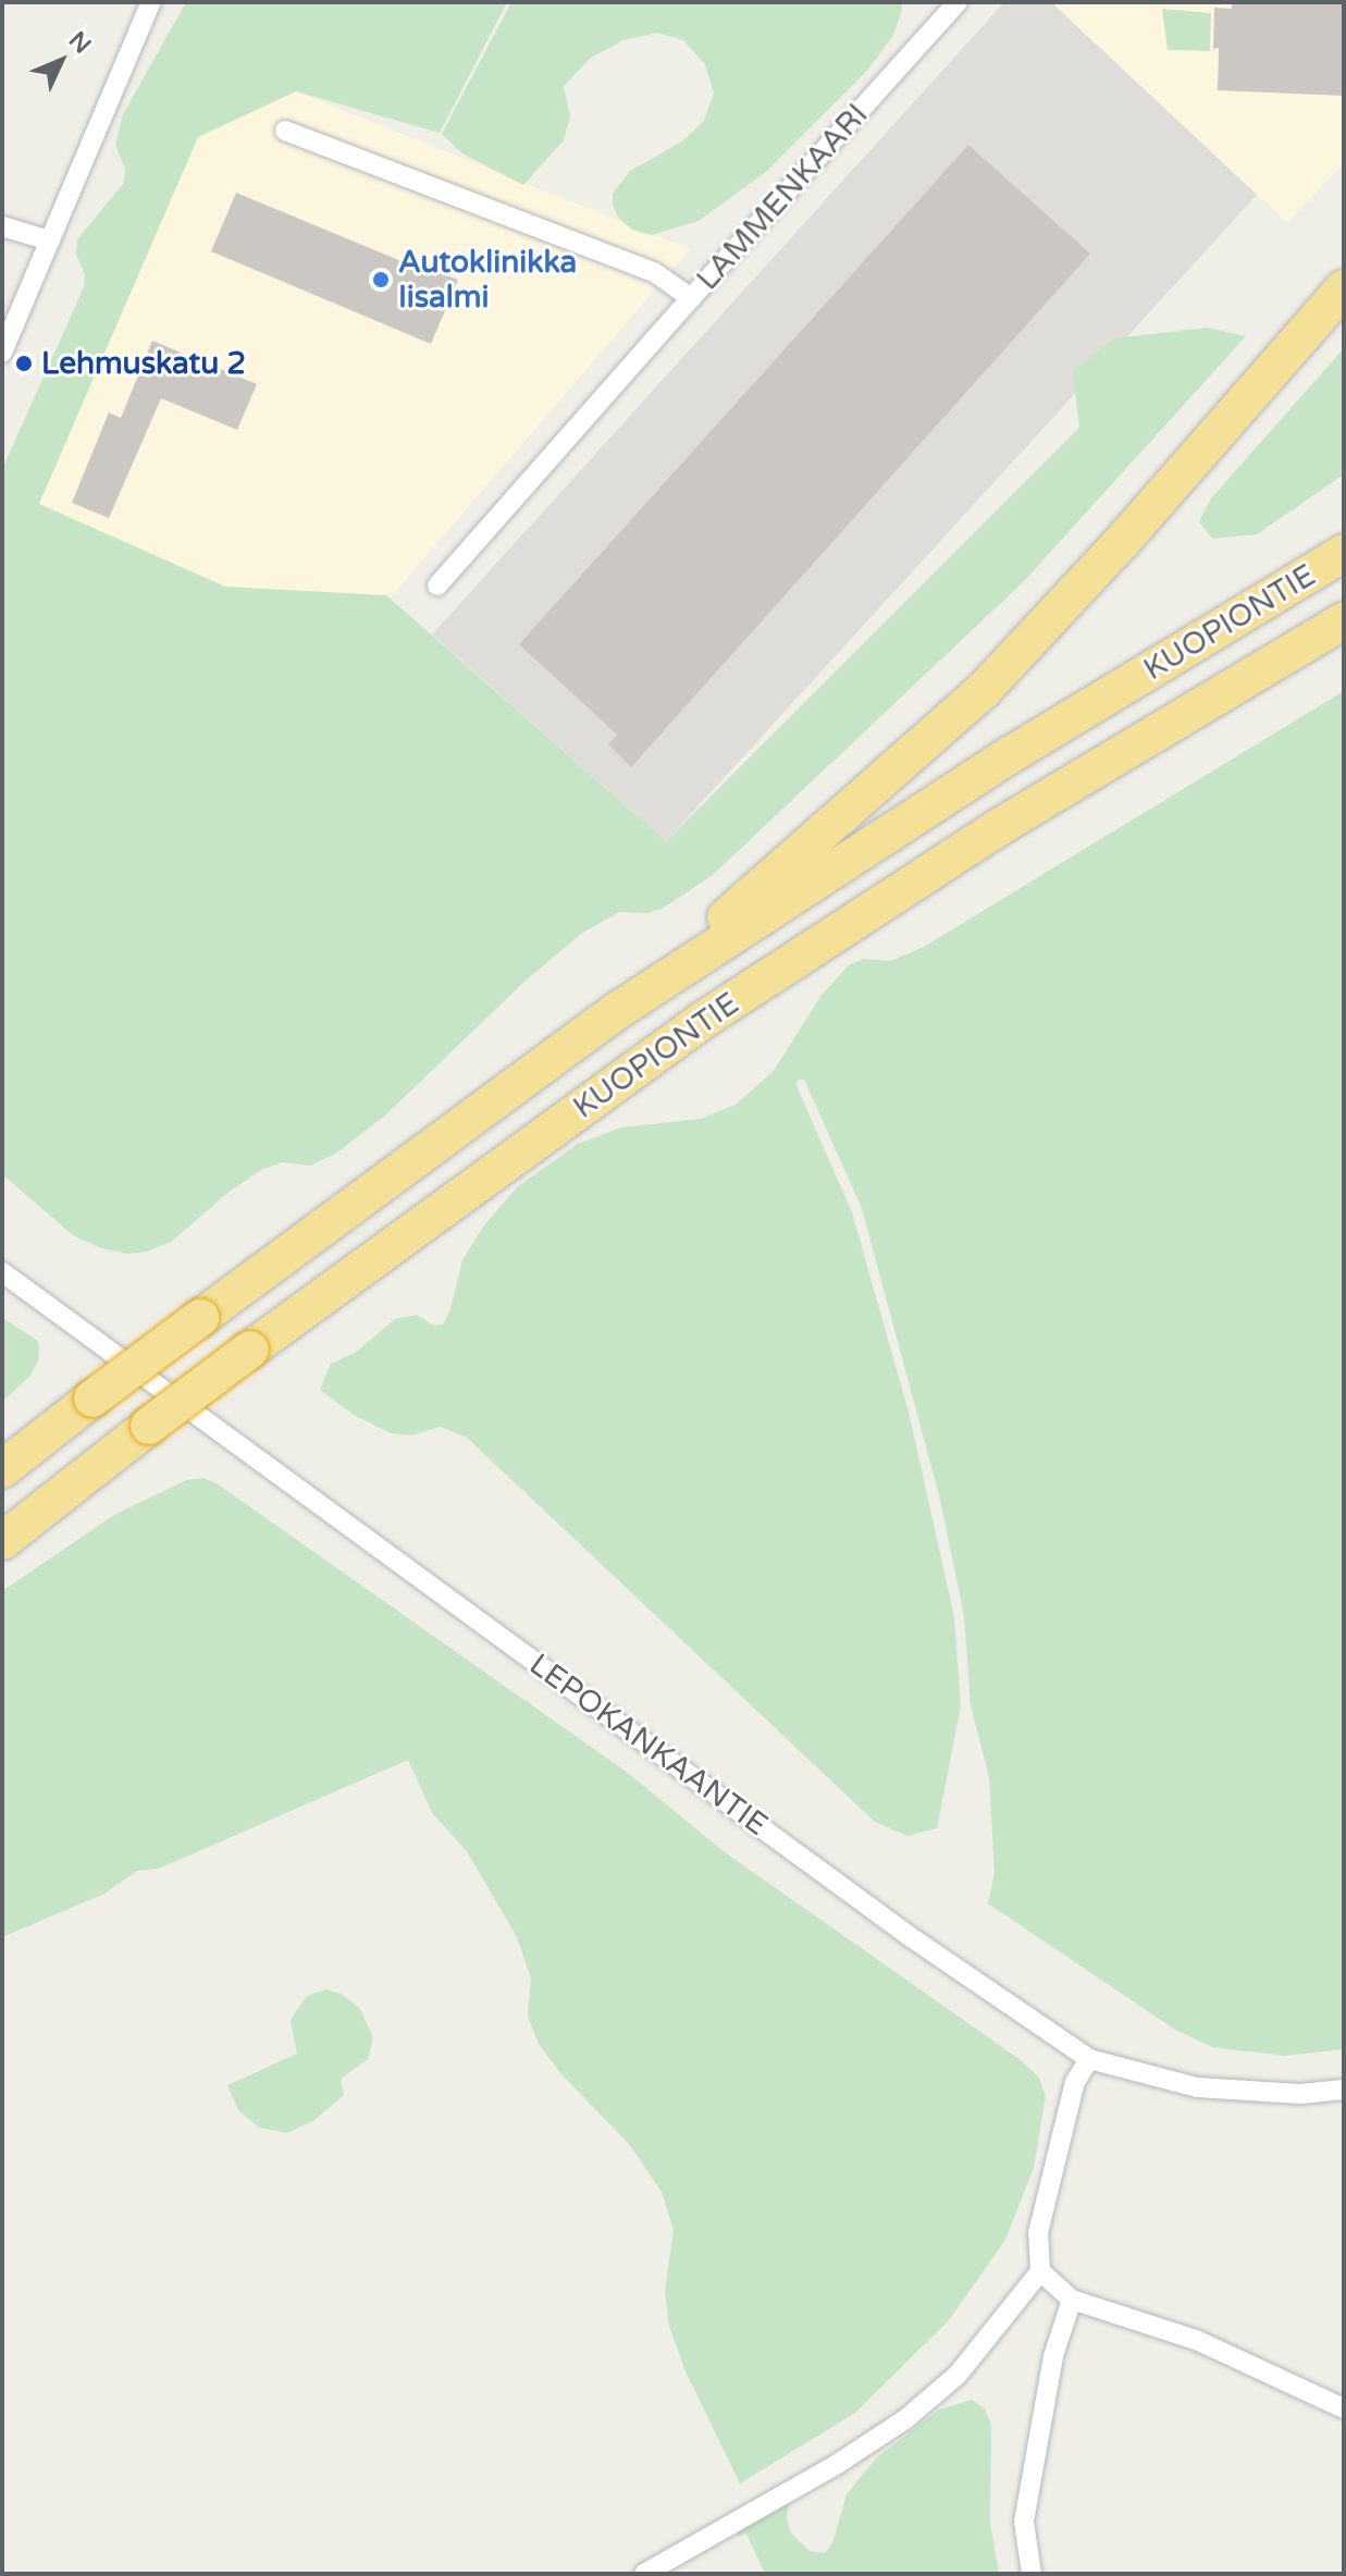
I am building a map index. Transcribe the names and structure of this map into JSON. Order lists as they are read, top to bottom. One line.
{"streets":{"highway":["KUOPIONTIE"],"street":["LAMMENKAARI","LEPOKANKAANTIE"]},"places":["Autoklinikka Iisalmi","Lehmuskatu 2"],"north":"top right"}
